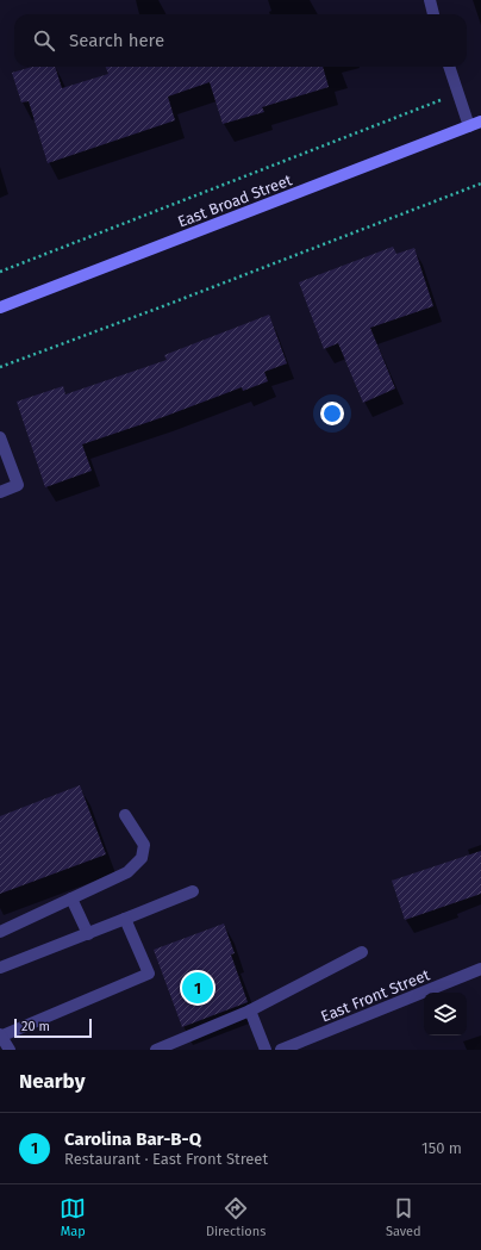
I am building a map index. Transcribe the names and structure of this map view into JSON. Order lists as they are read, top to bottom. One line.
{"streets":{"main road":["East Broad Street"],"street":["East Front Street"]},"scale_bar":"20 m","page":{"search":"Search here","pins":"1","scale":"20 m","heading":"Nearby","list":[{"mark":"1","name":"Carolina Bar-B-Q","note":"Restaurant · East Front Street","value":"150 m"}],"nav":["Map","Directions","Saved"]}}
